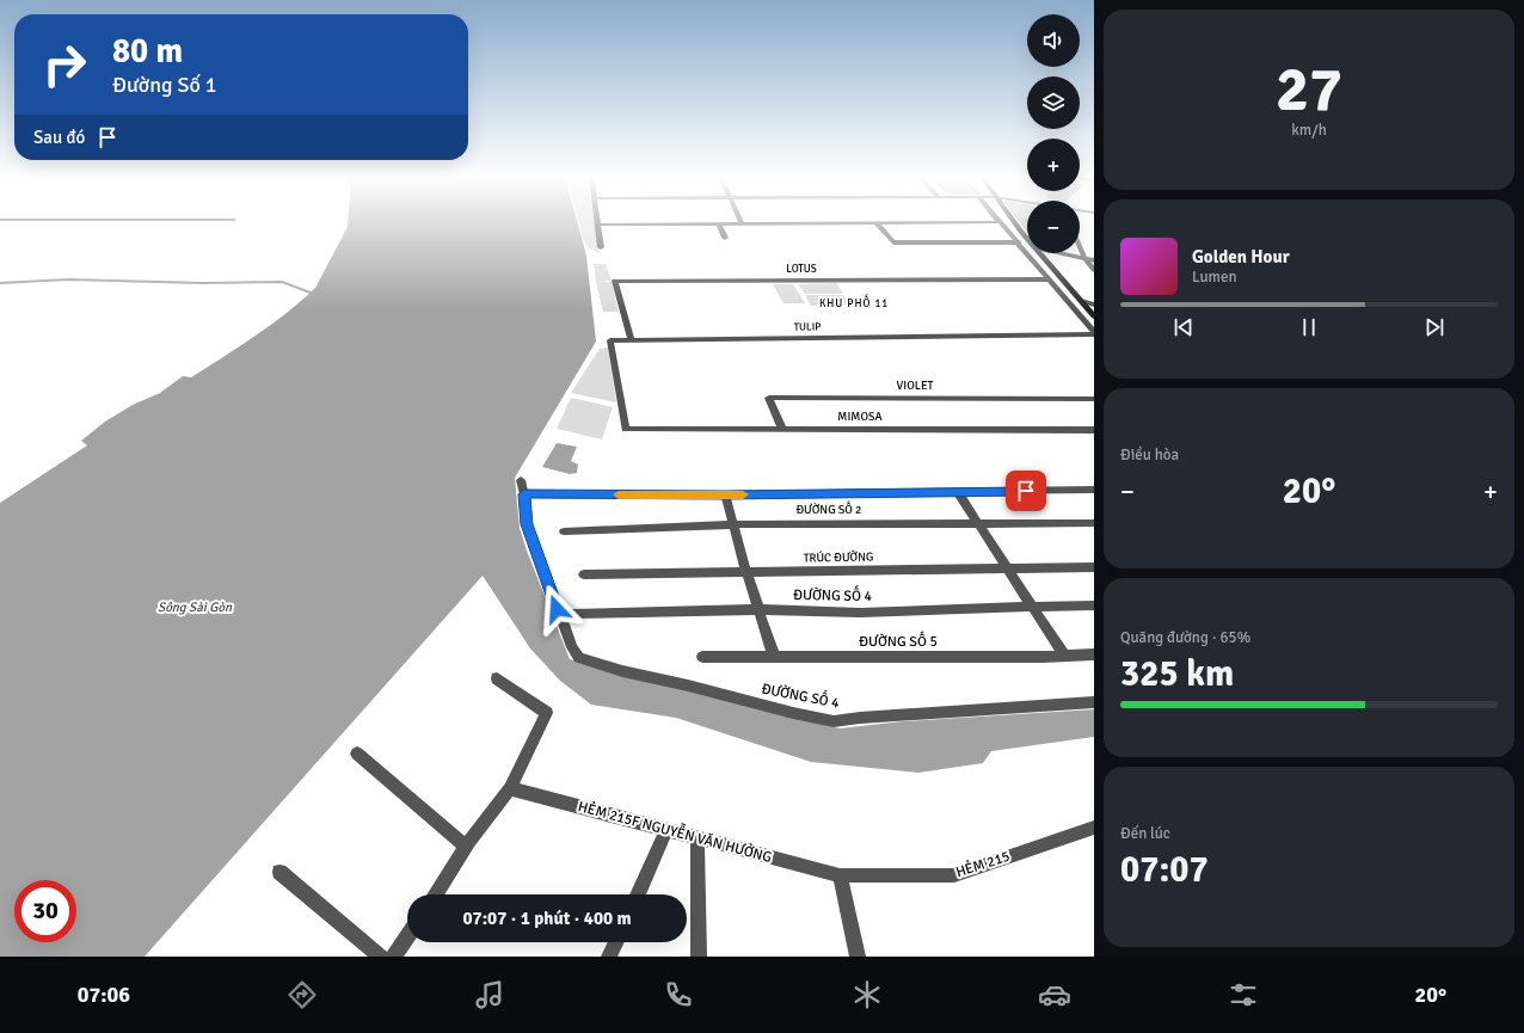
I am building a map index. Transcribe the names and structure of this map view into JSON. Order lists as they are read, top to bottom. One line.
{"streets":{"street":["LOTUS","TULIP","VIOLET","MIMOSA","ĐƯỜNG SỐ 2","TRÚC ĐƯỜNG","ĐƯỜNG SỐ 4","ĐƯỜNG SỐ 5","HẺM 215F NGUYỄN VĂN HƯỞNG","HẺM 215"]},"crossings":[["LOTUS","TULIP"],["TULIP","MIMOSA"],["VIOLET","MIMOSA"],["HẺM 215F NGUYỄN VĂN HƯỞNG","HẺM 215"]],"districts":["KHU PHỐ 11"],"water":["Sông Sài Gòn"],"page":{"tile":[["27","km/h"],"Điều hòa",["Quãng đường · 65%","325 km"],["Đến lúc","07:07"]],"map_buttons":["+","−"],"turn":["80 m","Đường Số 1"],"then":"Sau đó","song":["Golden Hour","Lumen"],"heat":["−","20°","+"],"limit":"30","trip":"07:07 · 1 phút · 400 m","tabs":["07:06","20°"]}}
